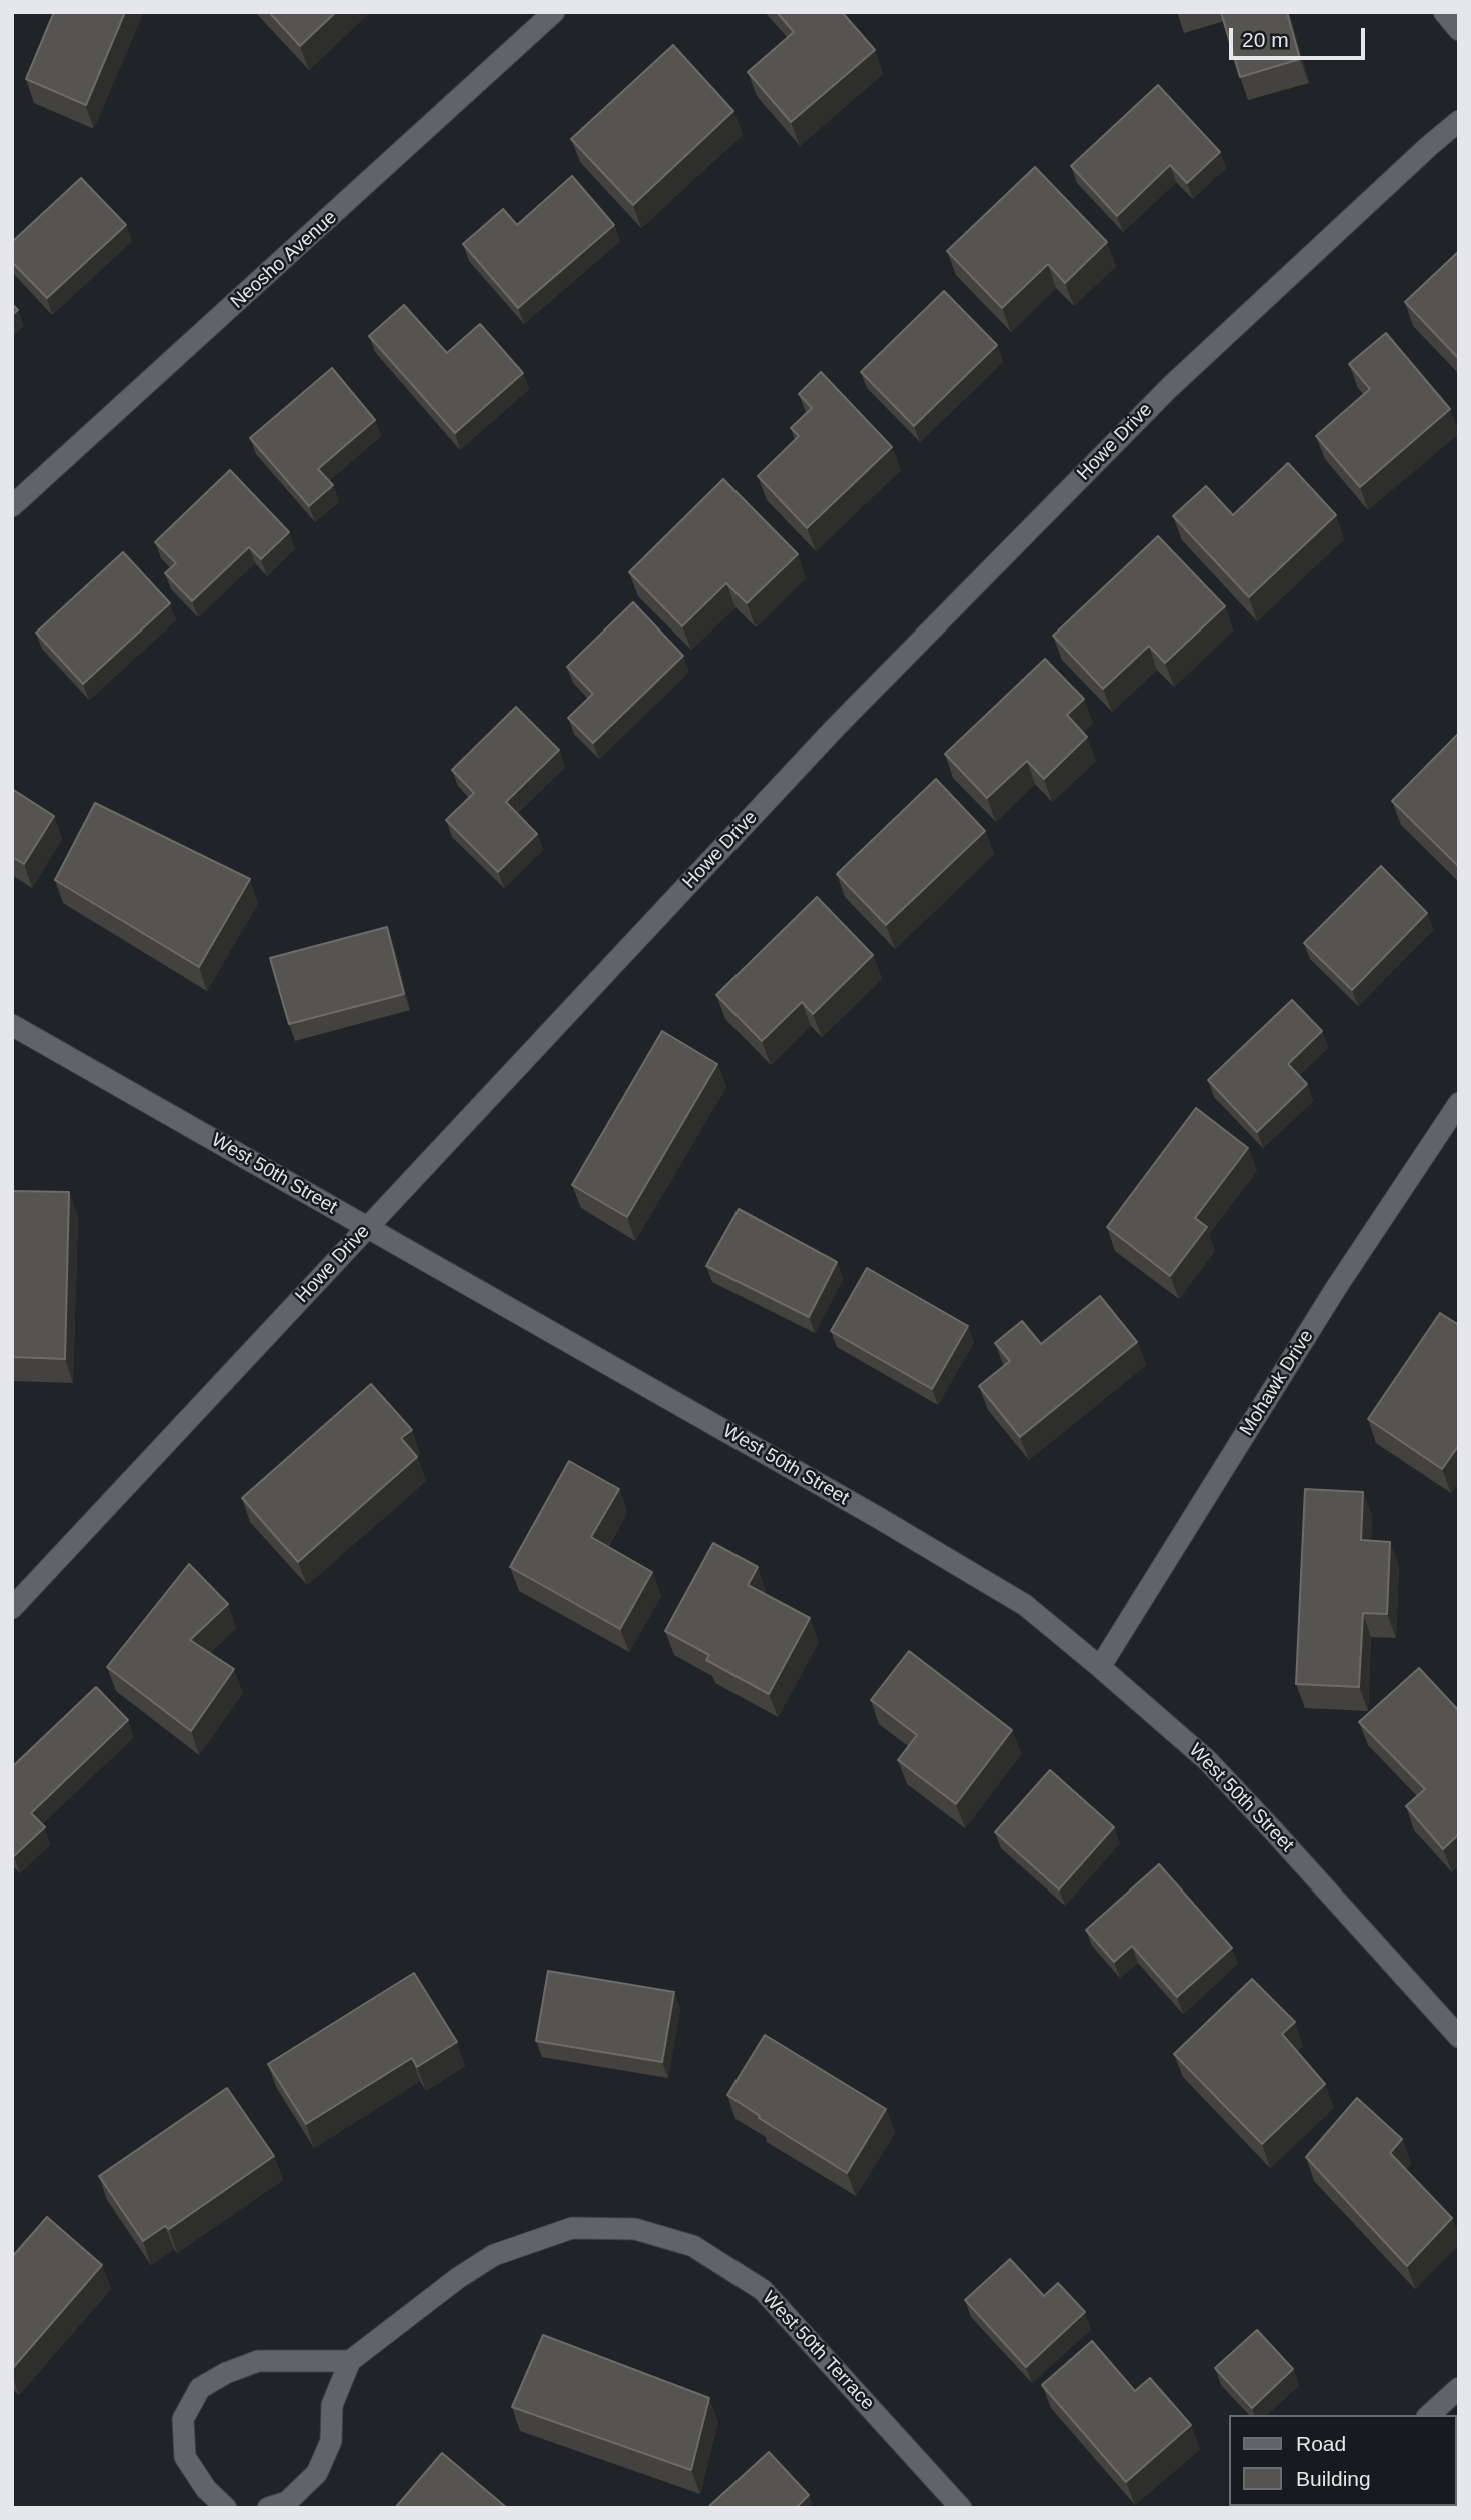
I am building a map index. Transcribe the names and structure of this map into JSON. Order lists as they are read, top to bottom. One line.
{"streets":{"street":["Neosho Avenue","Howe Drive","West 50th Street","Mohawk Drive","West 50th Terrace"]},"crossings":[["Howe Drive","West 50th Street"],["West 50th Street","Mohawk Drive"]],"legend":["Road","Building"],"scale_bar":"20 m"}
